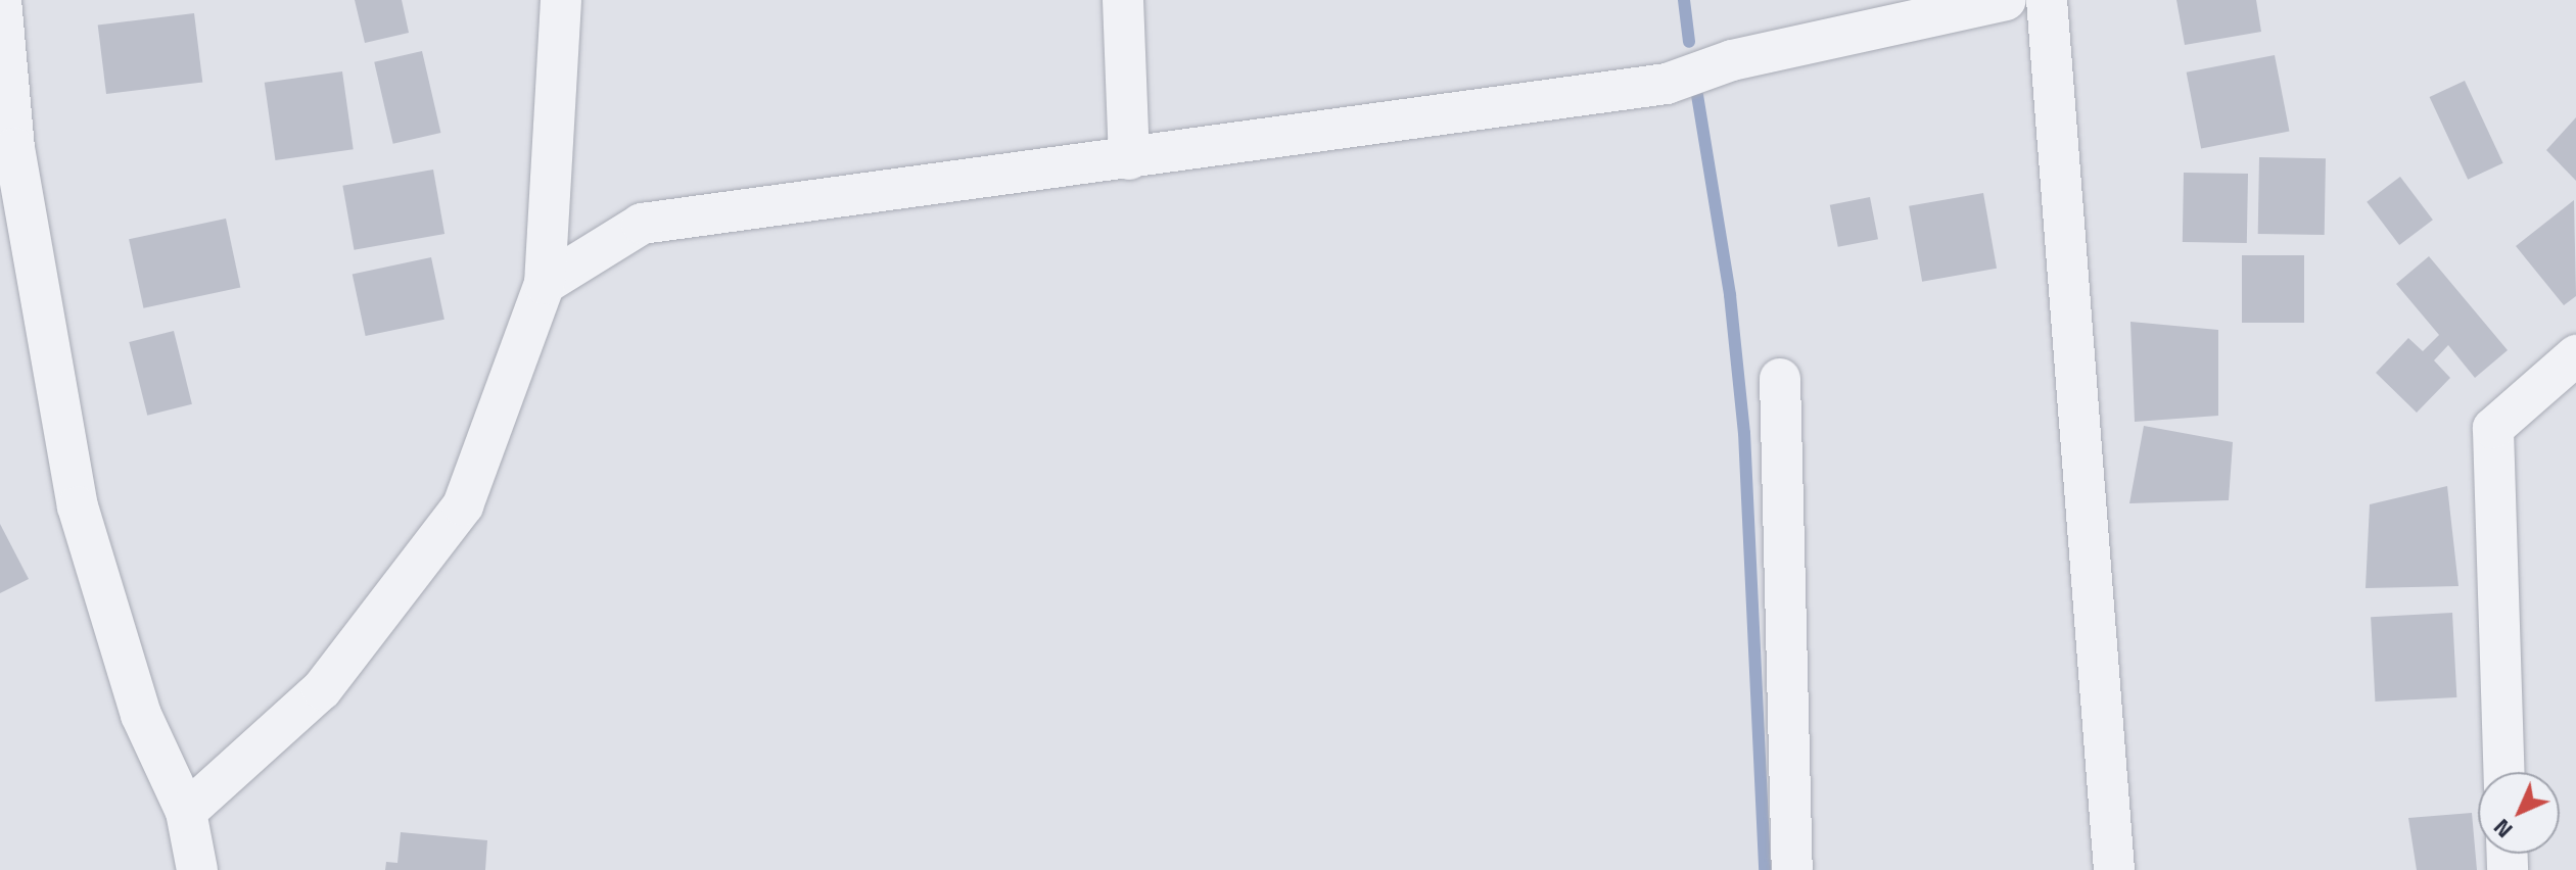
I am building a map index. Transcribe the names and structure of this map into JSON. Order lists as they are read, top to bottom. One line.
{"north":"bottom left"}
